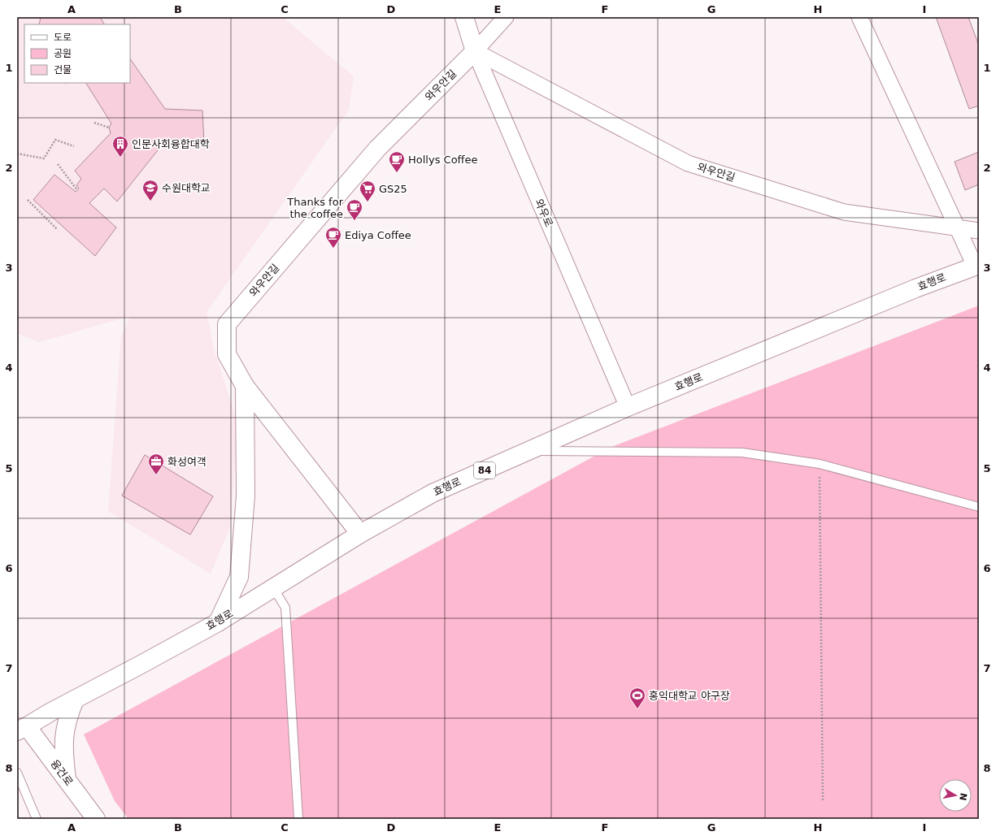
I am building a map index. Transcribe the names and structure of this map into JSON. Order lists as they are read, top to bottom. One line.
{"streets":{"street":["와우안길","와우로","효행로","84","융건로"]},"crossings":[["와우안길","와우로"],["와우안길","효행로"],["와우로","효행로"],["효행로","융건로"]],"places":{"building":["인문사회융합대학"],"cafe":["Hollys Coffee","Thanks for the coffee","Ediya Coffee"],"school or university":["수원대학교"],"supermarket":["GS25"],"office":["화성여객"],"sports":["홍익대학교 야구장"]},"legend":["도로","공원","건물"],"north":"right","grid":{"columns":["A","B","C","D","E","F","G","H","I"],"rows":["1","2","3","4","5","6","7","8"]}}
